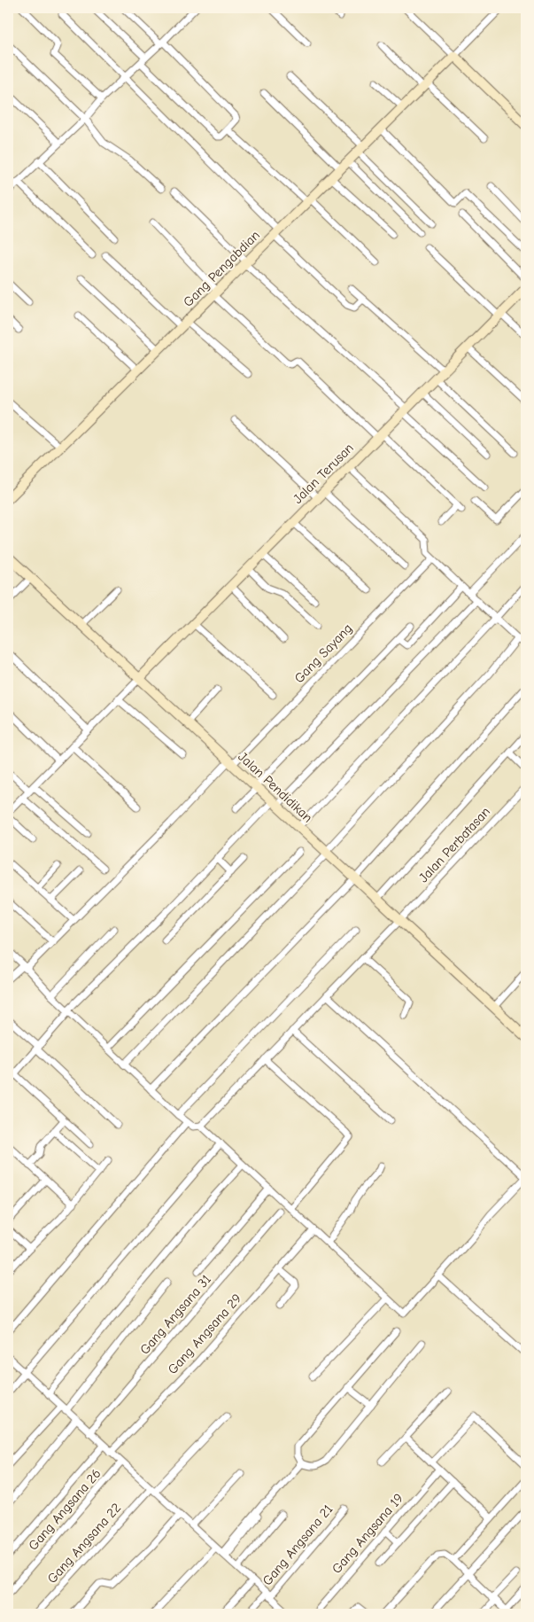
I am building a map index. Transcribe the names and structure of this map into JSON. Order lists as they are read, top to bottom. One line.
{"streets":{"street":["Gang Pengabdian","Jalan Terusan","Gang Sayang","Jalan Pendidikan","Jalan Perbatasan","Gang Angsana 31","Gang Angsana 29","Gang Angsana 26","Gang Angsana 19","Gang Angsana 22","Gang Angsana 21"]},"crossings":[["Jalan Terusan","Jalan Pendidikan"],["Gang Sayang","Jalan Pendidikan"],["Jalan Pendidikan","Jalan Perbatasan"]]}
